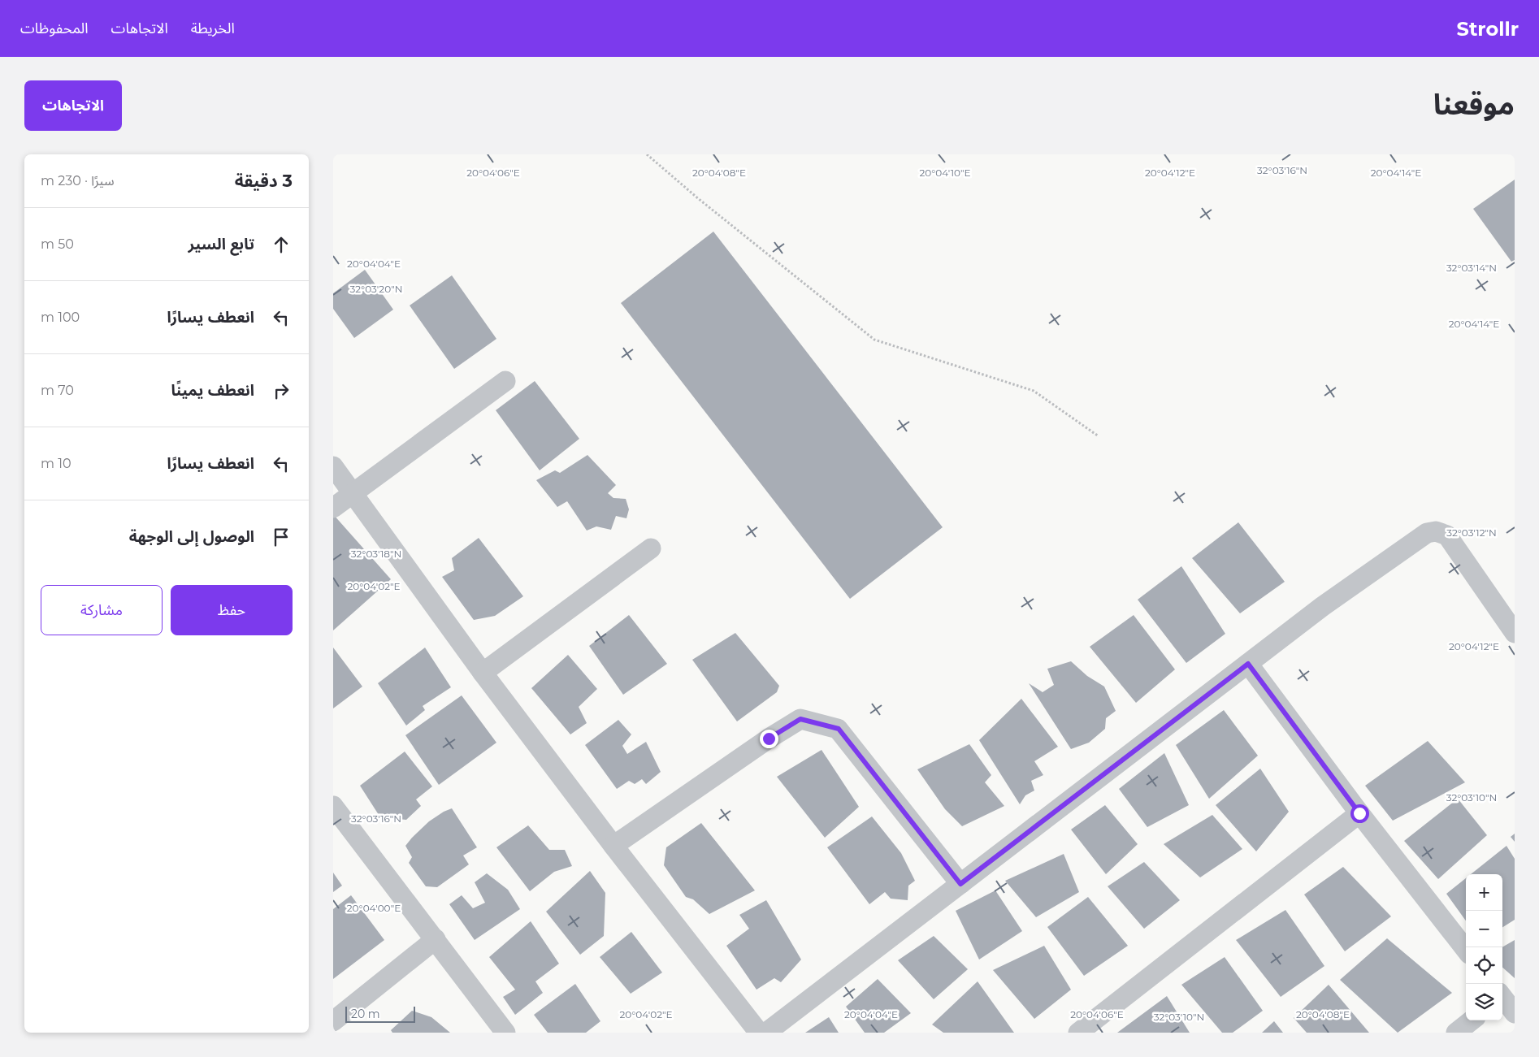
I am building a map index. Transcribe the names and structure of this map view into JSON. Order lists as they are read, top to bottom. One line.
{"scale_bar":"20 m","page":{"header":"Strollr","nav":["الخريطة","الاتجاهات","المحفوظات"],"title":"موقعنا","buttons":["الاتجاهات",["حفظ","مشاركة"]],"heading":["3 دقيقة","سيرًا · 230 m"],"list":[["تابع السير","50 m"],["انعطف يسارًا","100 m"],["انعطف يمينًا","70 m"],["انعطف يسارًا","10 m"],"الوصول إلى الوجهة"],"map_buttons":["+","−"],"scale":"20 m"},"coordinates":["32°03'16\"N","20°04'06\"E","20°04'08\"E","20°04'10\"E","20°04'12\"E","20°04'14\"E","20°04'04\"E","32°03'14\"N","32°03'20\"N","32°03'12\"N","32°03'18\"N","20°04'02\"E","32°03'10\"N","20°04'00\"E"]}
